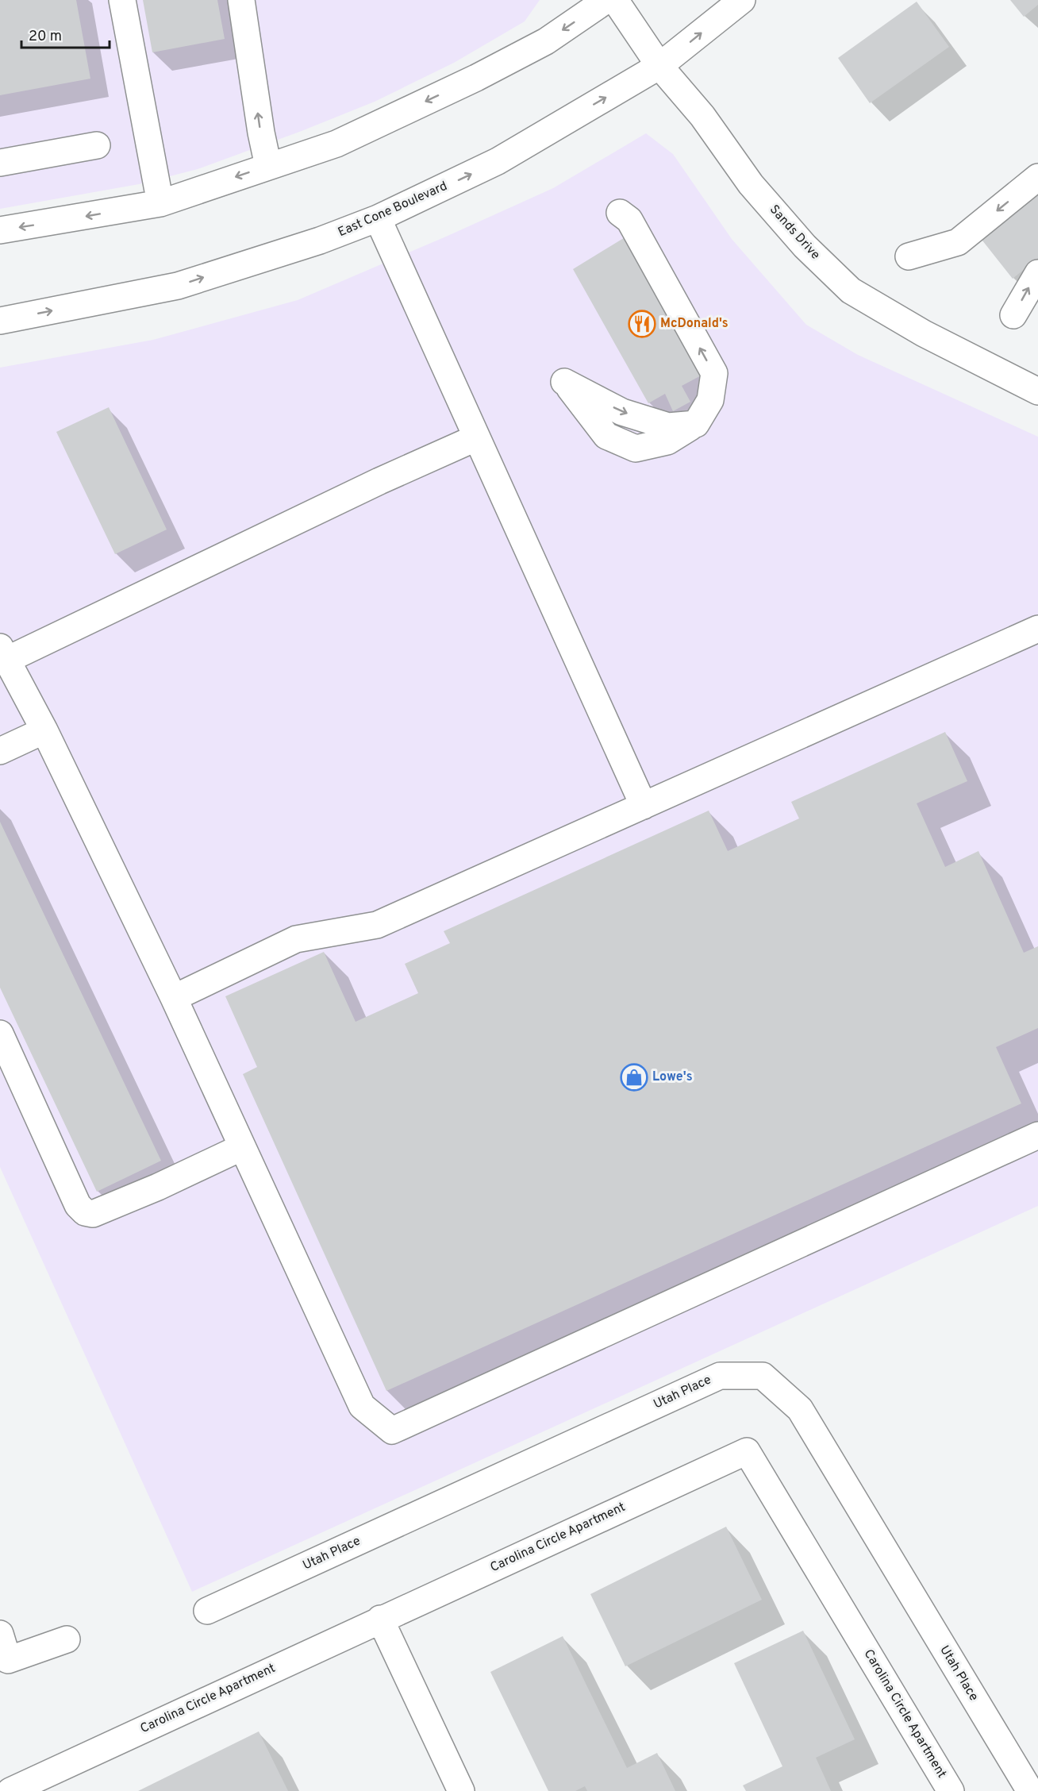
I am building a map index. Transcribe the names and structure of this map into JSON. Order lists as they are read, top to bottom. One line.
{"streets":{"street":["East Cone Boulevard","Sands Drive","Utah Place","Carolina Circle Apartment"]},"crossings":[["East Cone Boulevard","Sands Drive"]],"places":{"restaurant":["McDonald's"],"shop":["Lowe's"]},"scale_bar":"20 m"}
